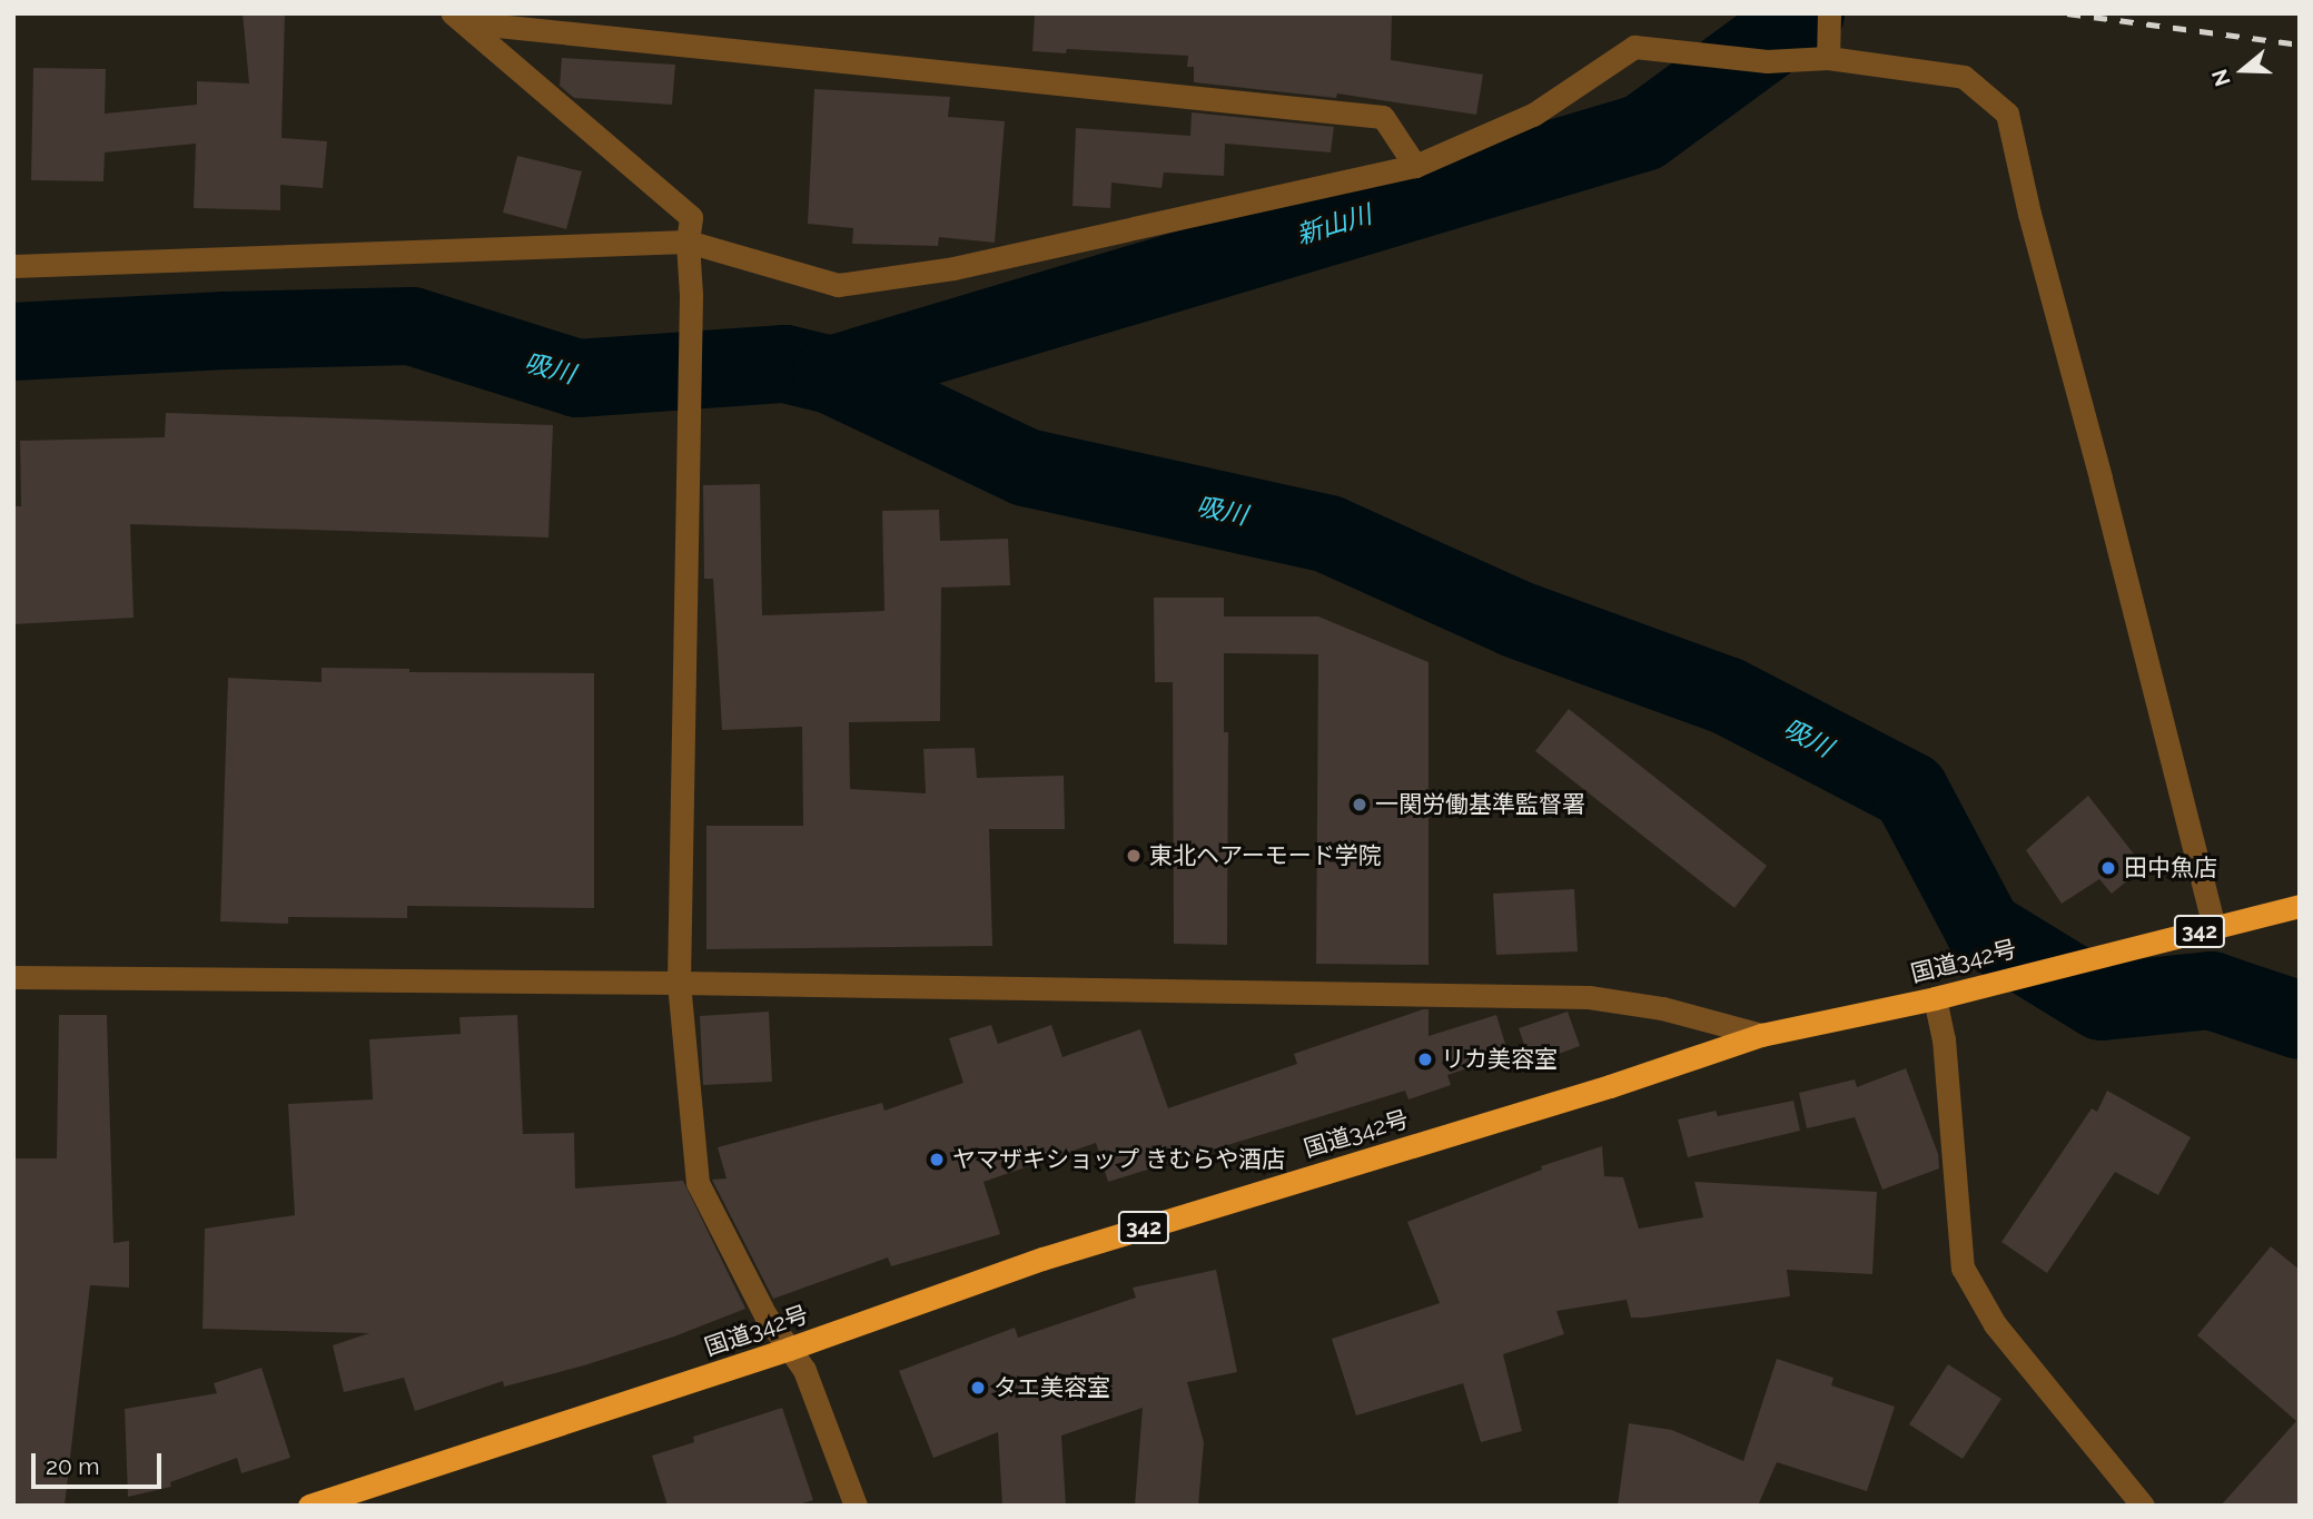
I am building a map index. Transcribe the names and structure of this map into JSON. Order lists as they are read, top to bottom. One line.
{"streets":{"highway":["342","国道342号"]},"water":["新山川","吸川"],"places":["一関労働基準監督署","東北ヘアーモード学院","田中魚店","リカ美容室","ヤマザキショップ きむらや酒店","タエ美容室"],"scale_bar":"20 m","north":"left"}
